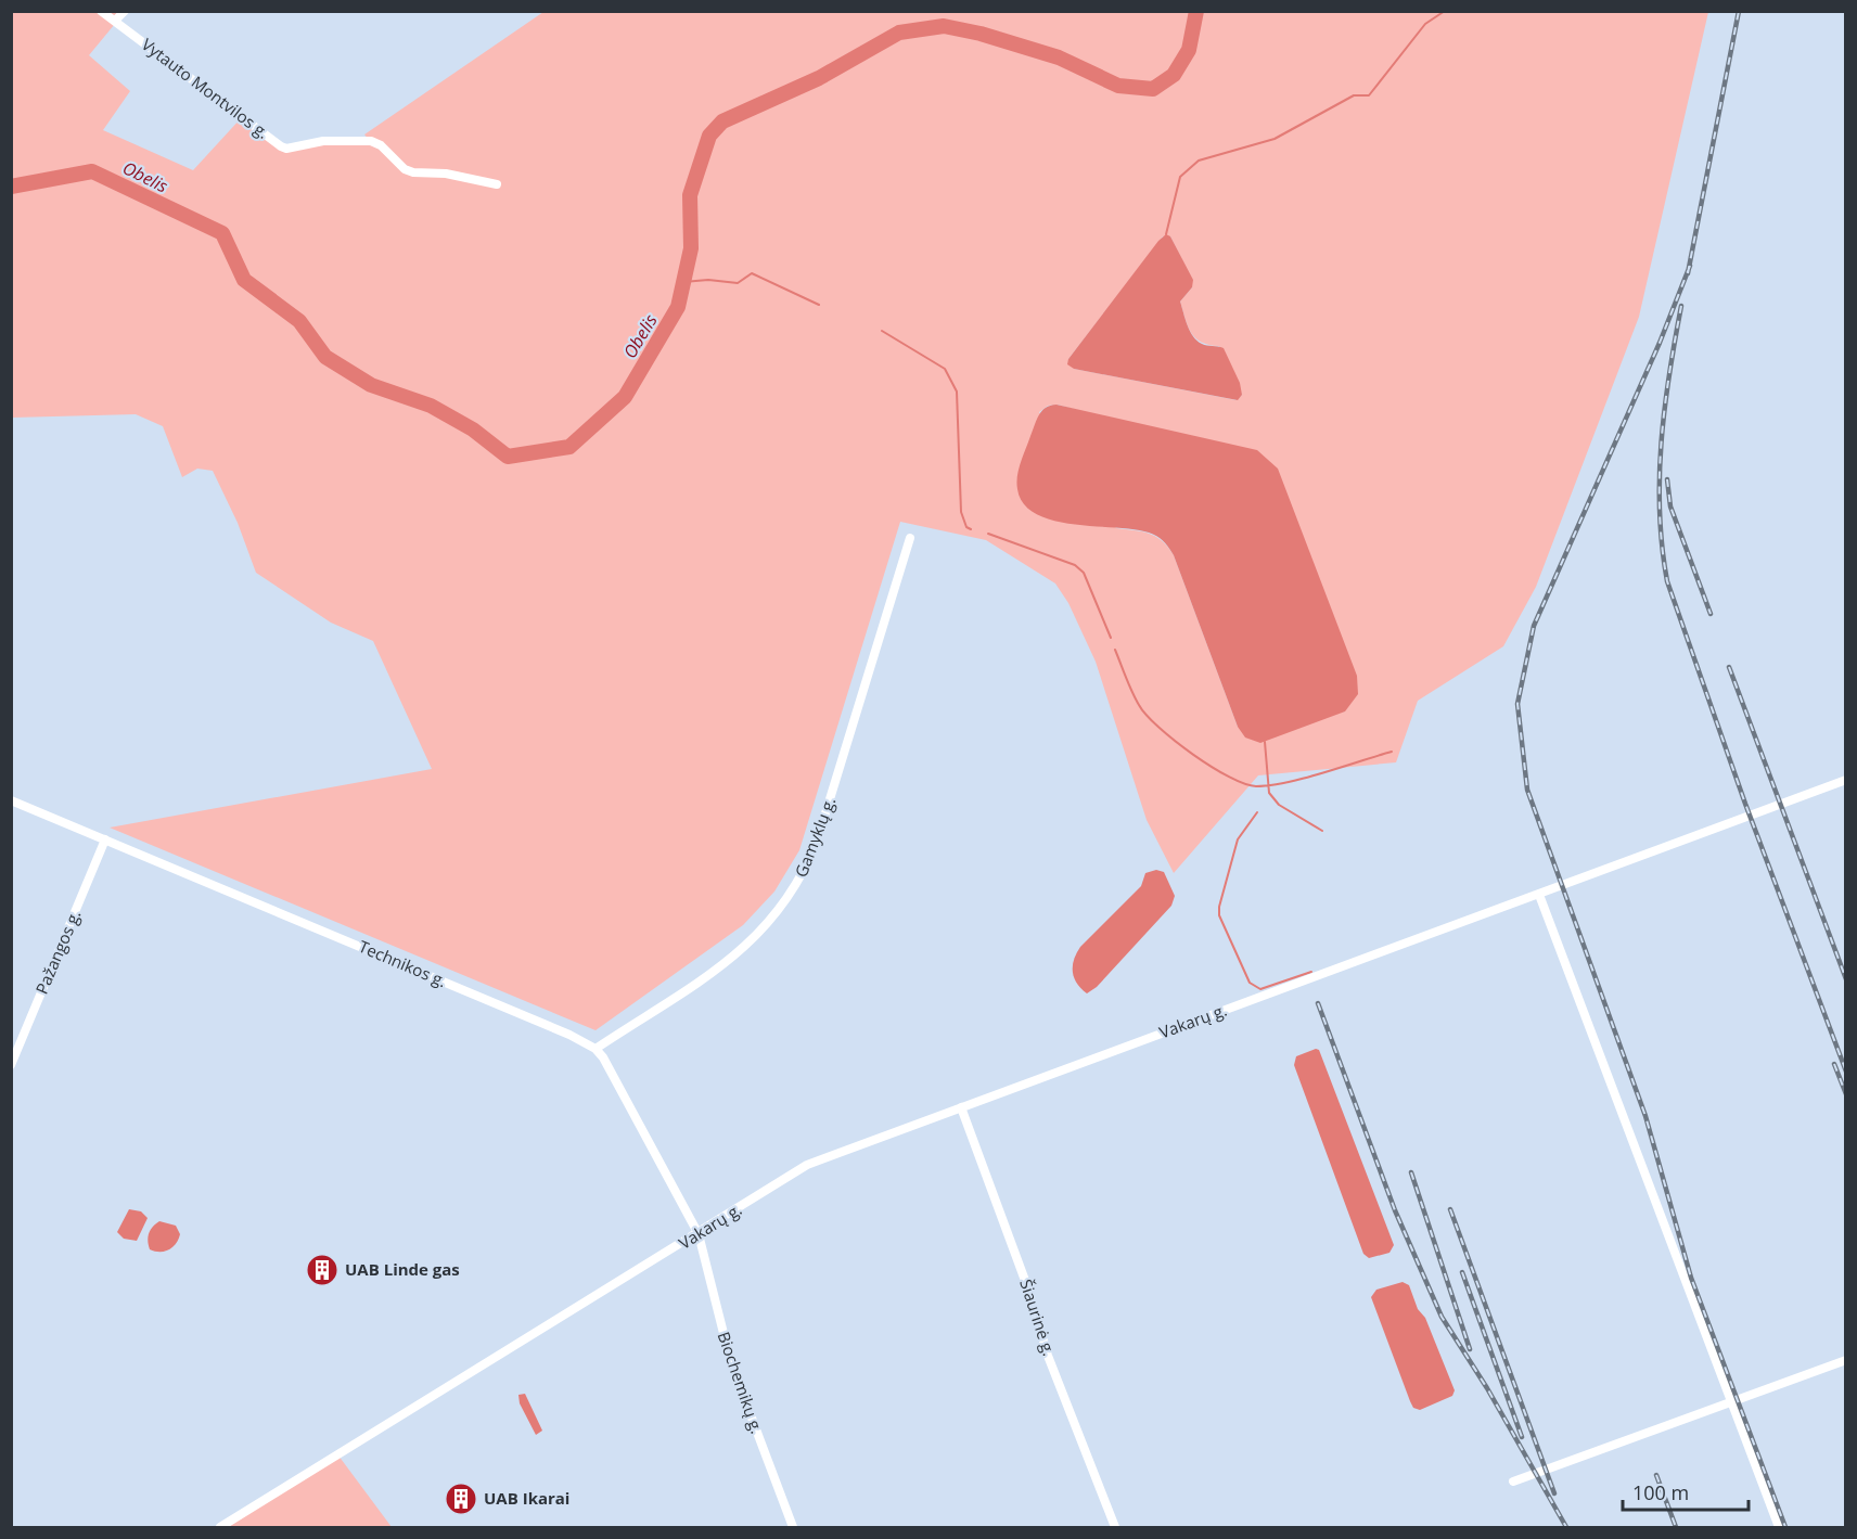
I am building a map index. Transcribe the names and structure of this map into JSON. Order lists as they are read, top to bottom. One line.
{"streets":{"street":["Vytauto Montvilos g.","Gamyklų g.","Pažangos g.","Technikos g.","Vakarų g.","Šiaurinė g.","Biochemikų g."]},"crossings":[["Gamyklų g.","Technikos g."],["Pažangos g.","Technikos g."],["Technikos g.","Vakarų g."],["Technikos g.","Biochemikų g."],["Vakarų g.","Šiaurinė g."],["Vakarų g.","Biochemikų g."]],"water":["Obelis"],"places":{"building":["UAB Linde gas","UAB Ikarai"]},"scale_bar":"100 m"}
